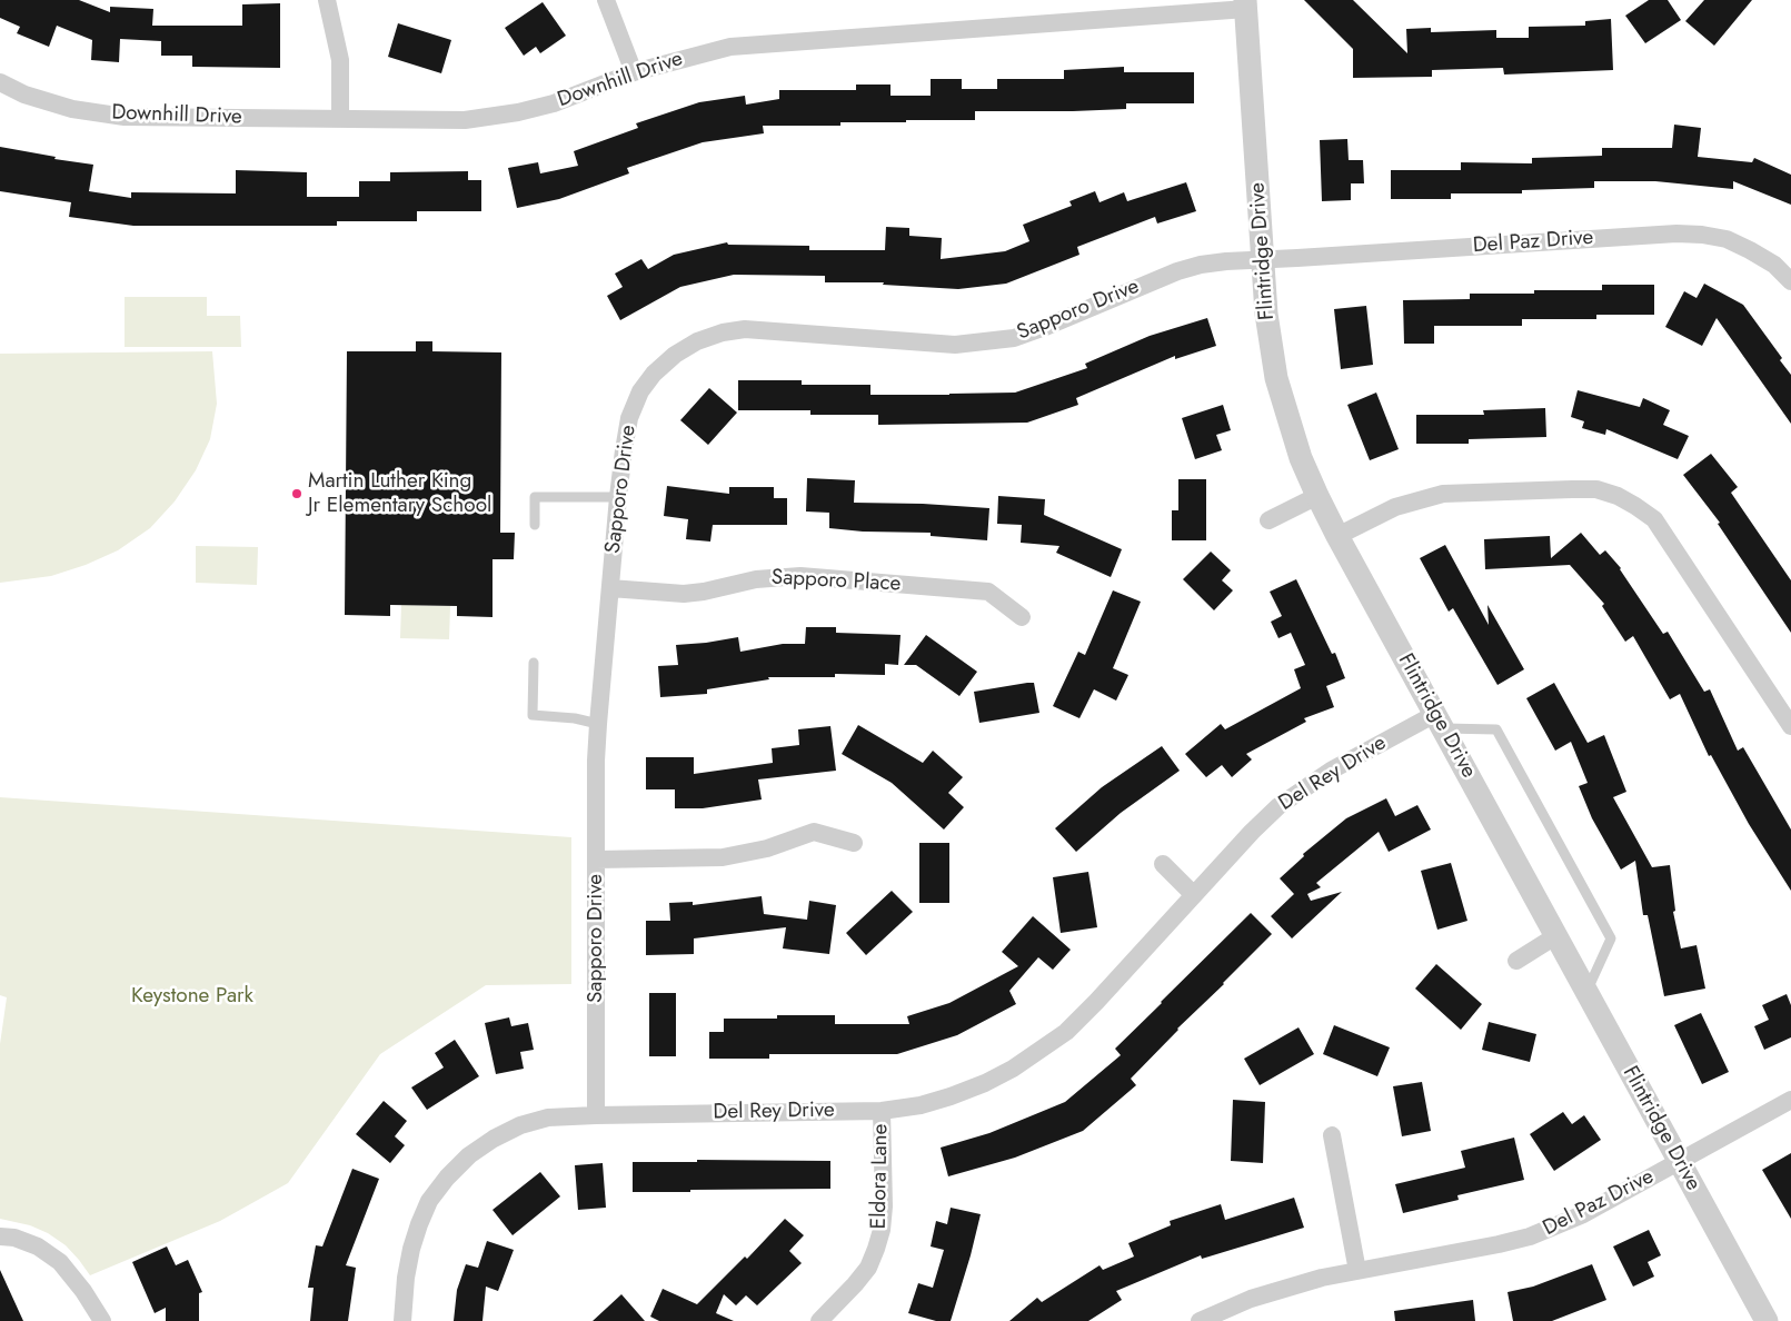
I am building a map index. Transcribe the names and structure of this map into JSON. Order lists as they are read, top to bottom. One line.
{"streets":{"street":["Downhill Drive","Del Paz Drive","Flintridge Drive","Sapporo Drive","Sapporo Place","Del Rey Drive","Eldora Lane"]},"crossings":[["Downhill Drive","Flintridge Drive"],["Del Paz Drive","Flintridge Drive"],["Del Paz Drive","Sapporo Drive"],["Flintridge Drive","Sapporo Drive"],["Flintridge Drive","Del Rey Drive"],["Sapporo Drive","Sapporo Place"],["Sapporo Drive","Del Rey Drive"],["Del Rey Drive","Eldora Lane"]],"parks":["Keystone Park"],"places":["Martin Luther King Jr Elementary School"]}
